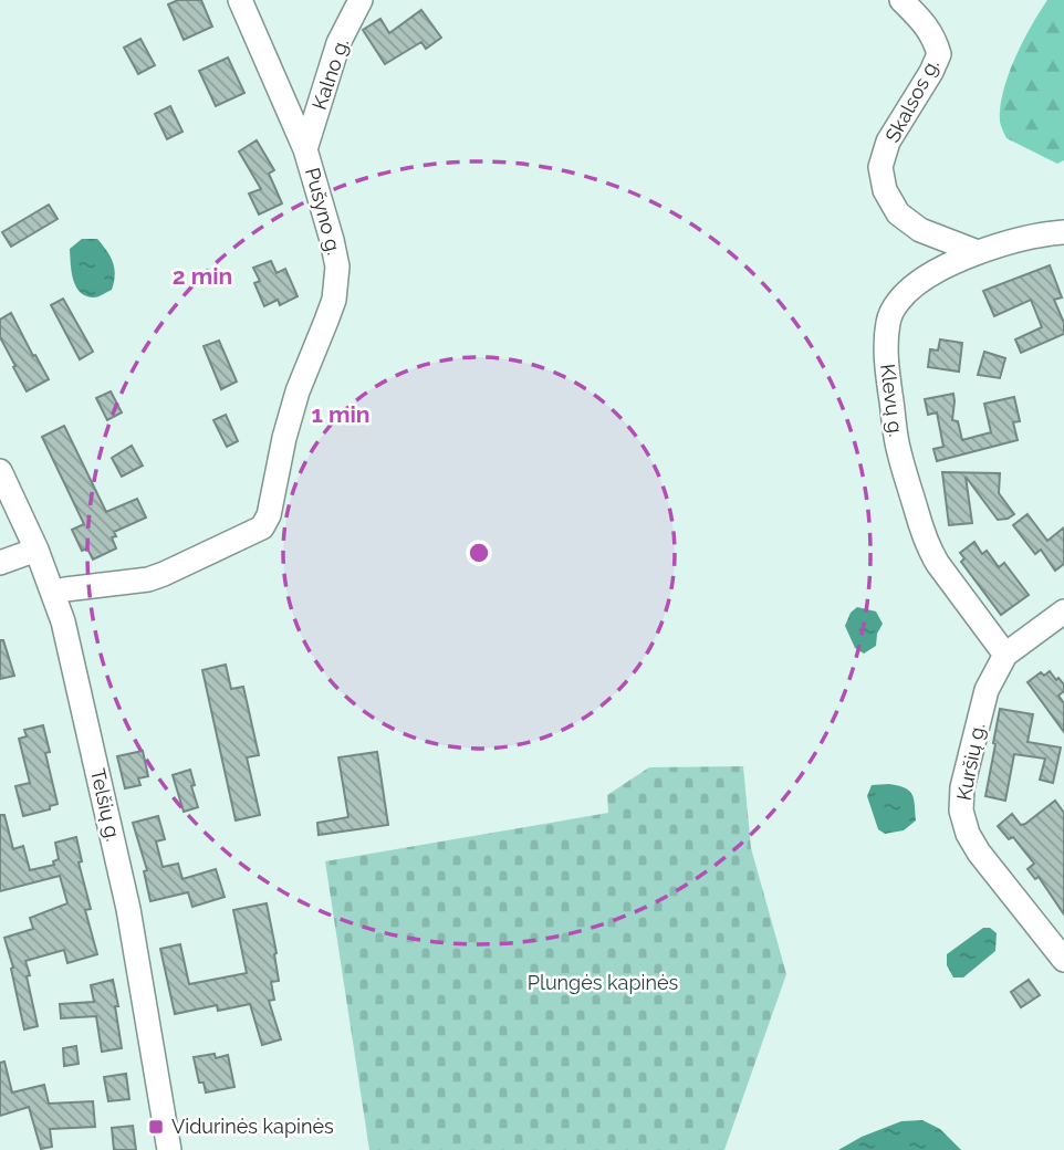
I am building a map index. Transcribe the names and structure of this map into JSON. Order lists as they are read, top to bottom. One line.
{"streets":{"street":["Kalno g.","Skalsos g.","Pušyno g.","Klevų g.","Kuršių g.","Telšių g."]},"crossings":[["Kalno g.","Pušyno g."],["Skalsos g.","Klevų g."],["Pušyno g.","Telšių g."],["Klevų g.","Kuršių g."]],"parks":["Plungės kapinės"],"places":{"transit":["Vidurinės kapinės"]},"rings":["2 min","1 min"]}
